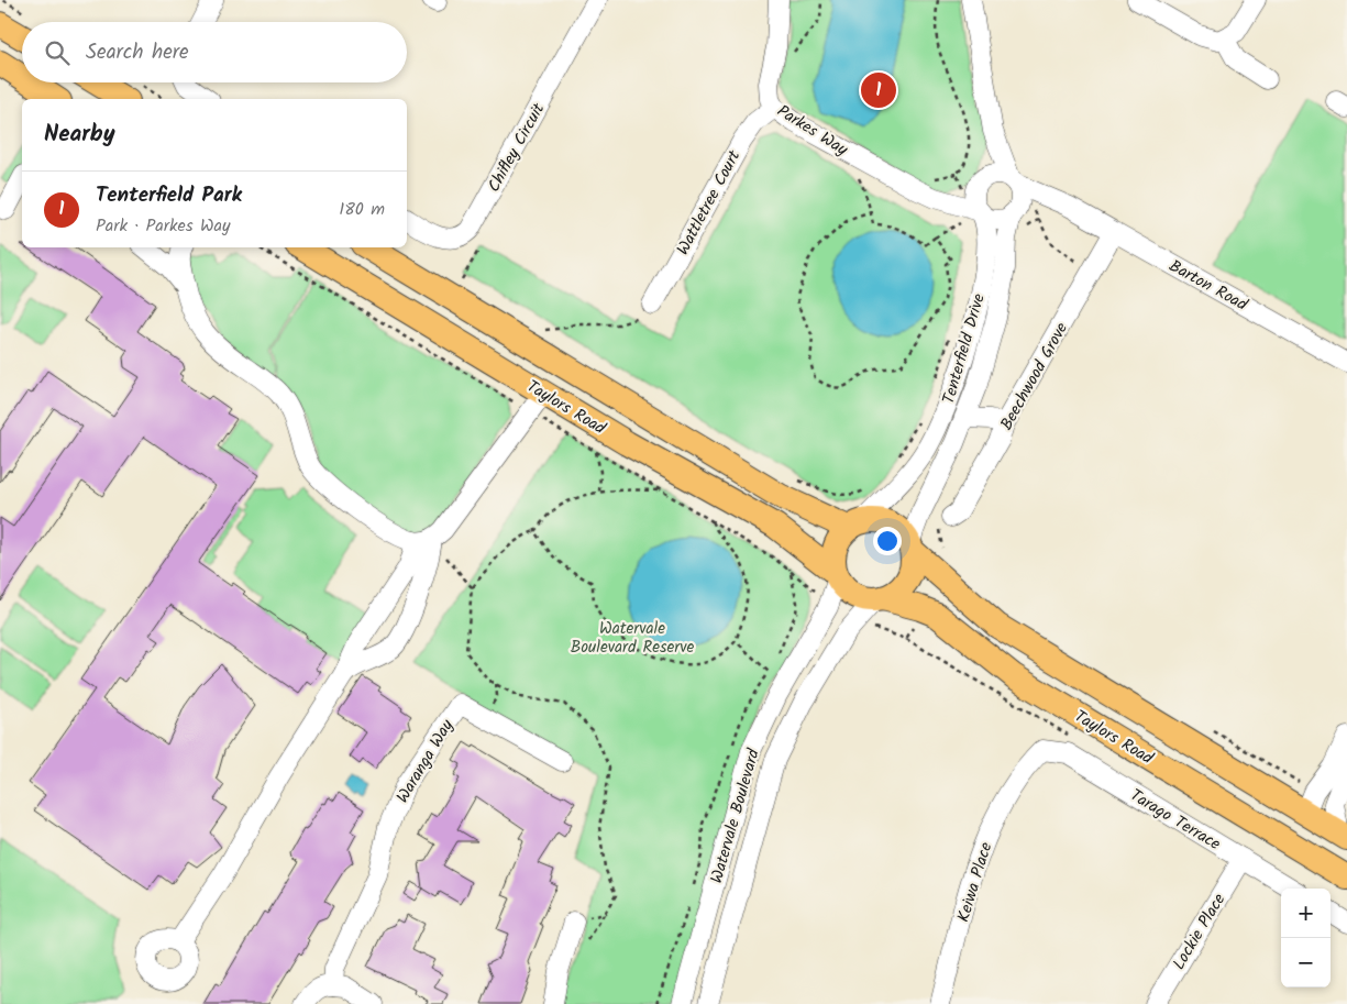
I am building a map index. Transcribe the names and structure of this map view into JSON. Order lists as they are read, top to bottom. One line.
{"streets":{"main road":["Taylors Road"],"street":["Parkes Way","Chifley Circuit","Wattletree Court","Barton Road","Tenterfield Drive","Beechwood Grove","Waranga Way","Watervale Boulevard","Tarago Terrace","Keiwa Place","Lockie Place"]},"crossings":[["Parkes Way","Wattletree Court"],["Parkes Way","Barton Road"],["Parkes Way","Tenterfield Drive"],["Barton Road","Tenterfield Drive"],["Barton Road","Beechwood Grove"],["Tenterfield Drive","Beechwood Grove"],["Tenterfield Drive","Taylors Road"],["Tenterfield Drive","Watervale Boulevard"],["Taylors Road","Watervale Boulevard"],["Tarago Terrace","Keiwa Place"],["Tarago Terrace","Lockie Place"]],"parks":["Watervale Boulevard Reserve"],"page":{"search":"Search here","pins":"1","heading":"Nearby","list":[{"mark":"1","name":"Tenterfield Park","note":"Park · Parkes Way","value":"180 m"}],"map_buttons":["+","−"]}}
